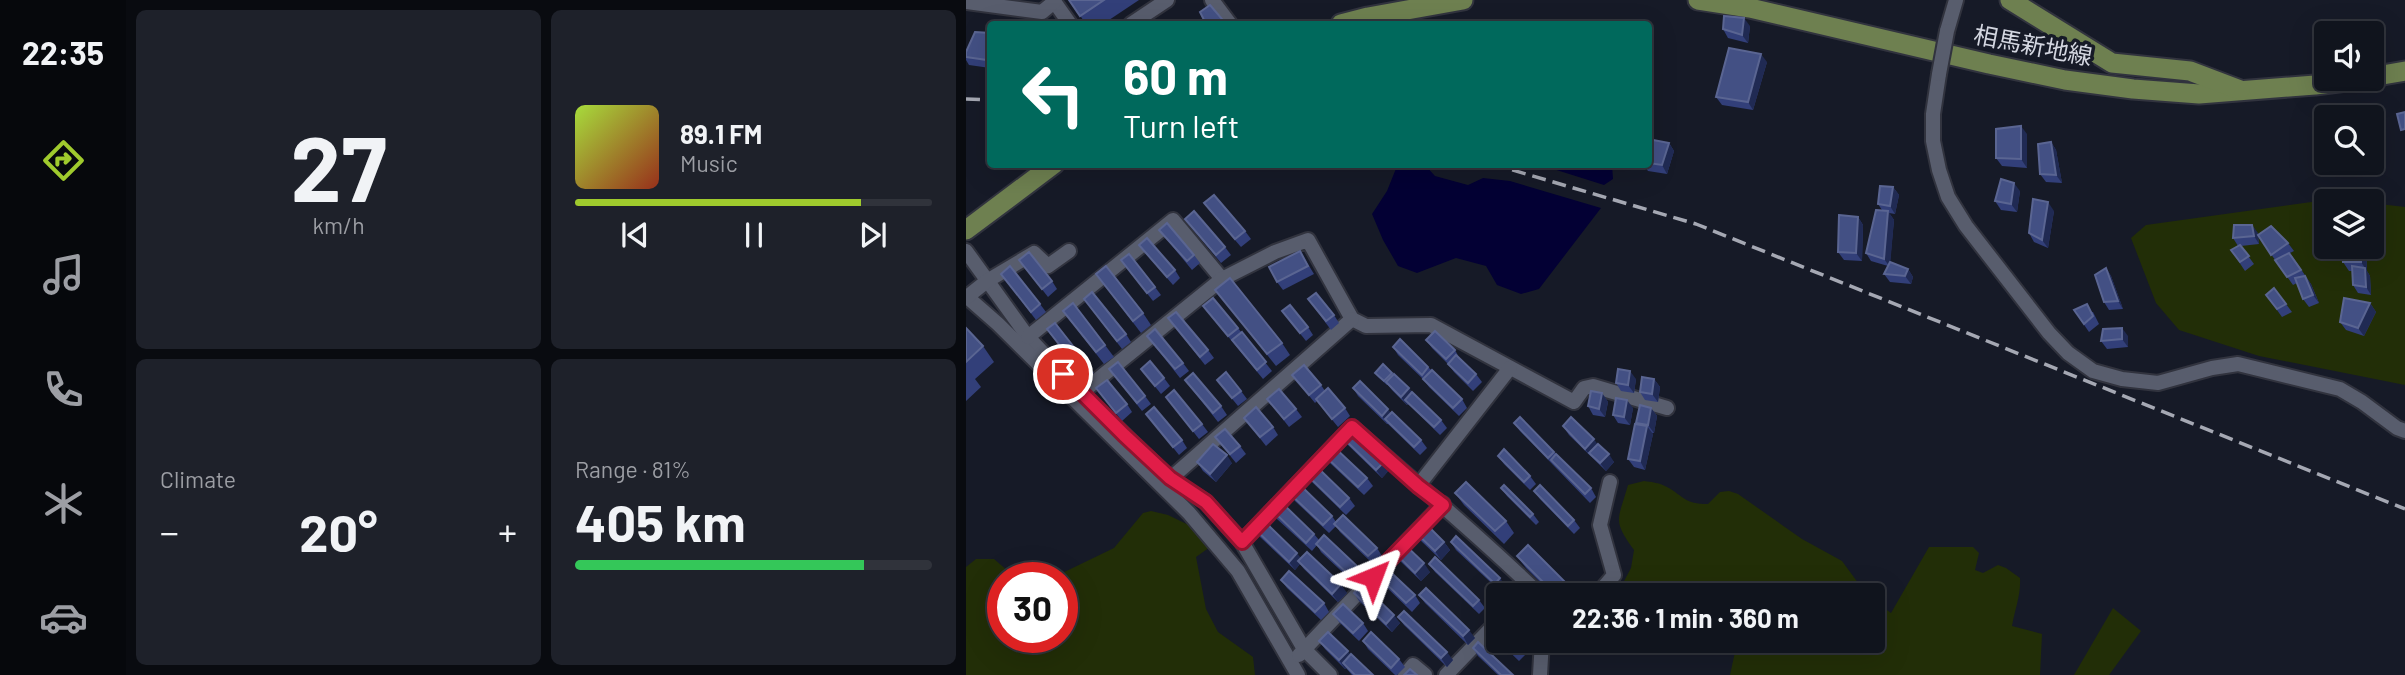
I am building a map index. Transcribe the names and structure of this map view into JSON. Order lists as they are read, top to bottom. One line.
{"streets":{"main road":["相馬新地線"]},"page":{"tabs":"22:35","tile":[["27","km/h"],"Climate",["Range · 81%","405 km"]],"turn":["60 m","Turn left"],"song":["89.1 FM","Music"],"heat":["−","20°","+"],"limit":"30","trip":"22:36 · 1 min · 360 m"}}
